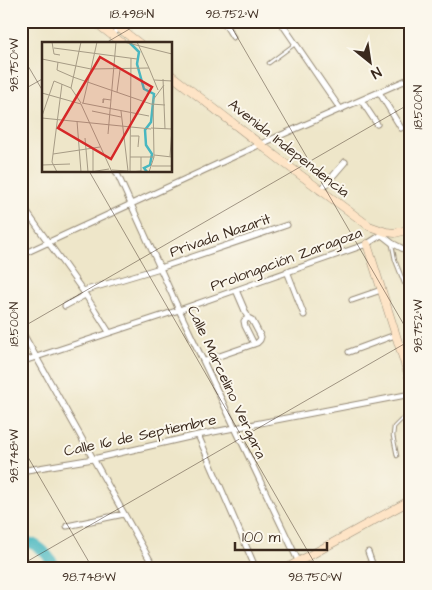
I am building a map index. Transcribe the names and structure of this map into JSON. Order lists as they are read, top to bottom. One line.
{"streets":{"main road":["Avenida Independencia"],"street":["Privada Nazarit","Prolongación Zaragoza","Calle Marcelino Vergara","Calle 16 de Septiembre"]},"crossings":[["Avenida Independencia","Prolongación Zaragoza"],["Privada Nazarit","Calle Marcelino Vergara"],["Prolongación Zaragoza","Calle Marcelino Vergara"],["Calle Marcelino Vergara","Calle 16 de Septiembre"]],"scale_bar":"100 m","north":"bottom right","coordinates":["18.498°N","98.752°W","98.750°W","18.500°N","98.748°W"]}
